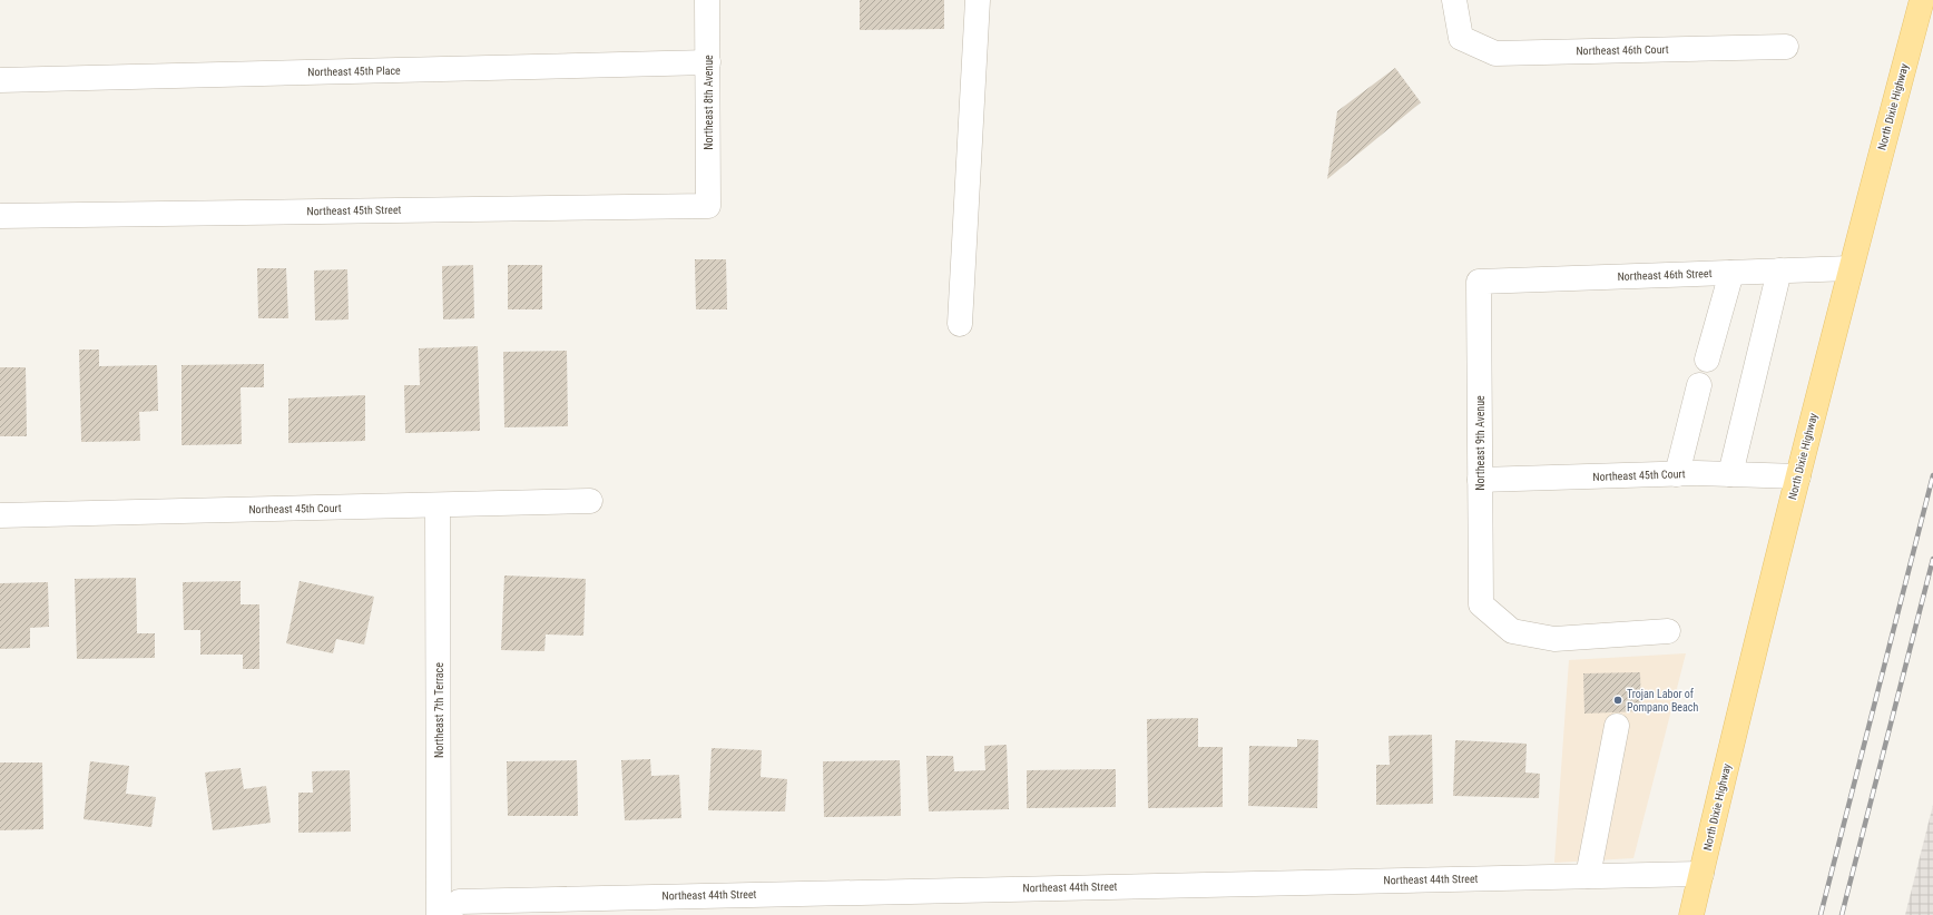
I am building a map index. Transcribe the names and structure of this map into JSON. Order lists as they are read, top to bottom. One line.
{"streets":{"main road":["North Dixie Highway"],"street":["Northeast 46th Court","Northeast 45th Place","Northeast 8th Avenue","Northeast 45th Street","Northeast 46th Street","Northeast 9th Avenue","Northeast 45th Court","Northeast 7th Terrace","Northeast 44th Street"]},"crossings":[["Northeast 45th Place","Northeast 8th Avenue"],["Northeast 8th Avenue","Northeast 45th Street"],["North Dixie Highway","Northeast 46th Street"],["North Dixie Highway","Northeast 45th Court"],["North Dixie Highway","Northeast 44th Street"],["Northeast 46th Street","Northeast 9th Avenue"],["Northeast 9th Avenue","Northeast 45th Court"],["Northeast 45th Court","Northeast 7th Terrace"]],"places":["Trojan Labor of Pompano Beach"]}
